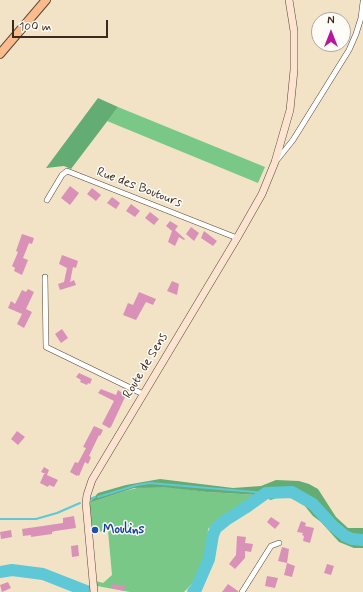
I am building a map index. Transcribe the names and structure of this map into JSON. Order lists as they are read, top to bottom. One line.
{"streets":{"street":["Rue des Boutours","Route de Sens"]},"crossings":[["Rue des Boutours","Route de Sens"]],"places":["Moulins"],"scale_bar":"100 m","north":"top"}
